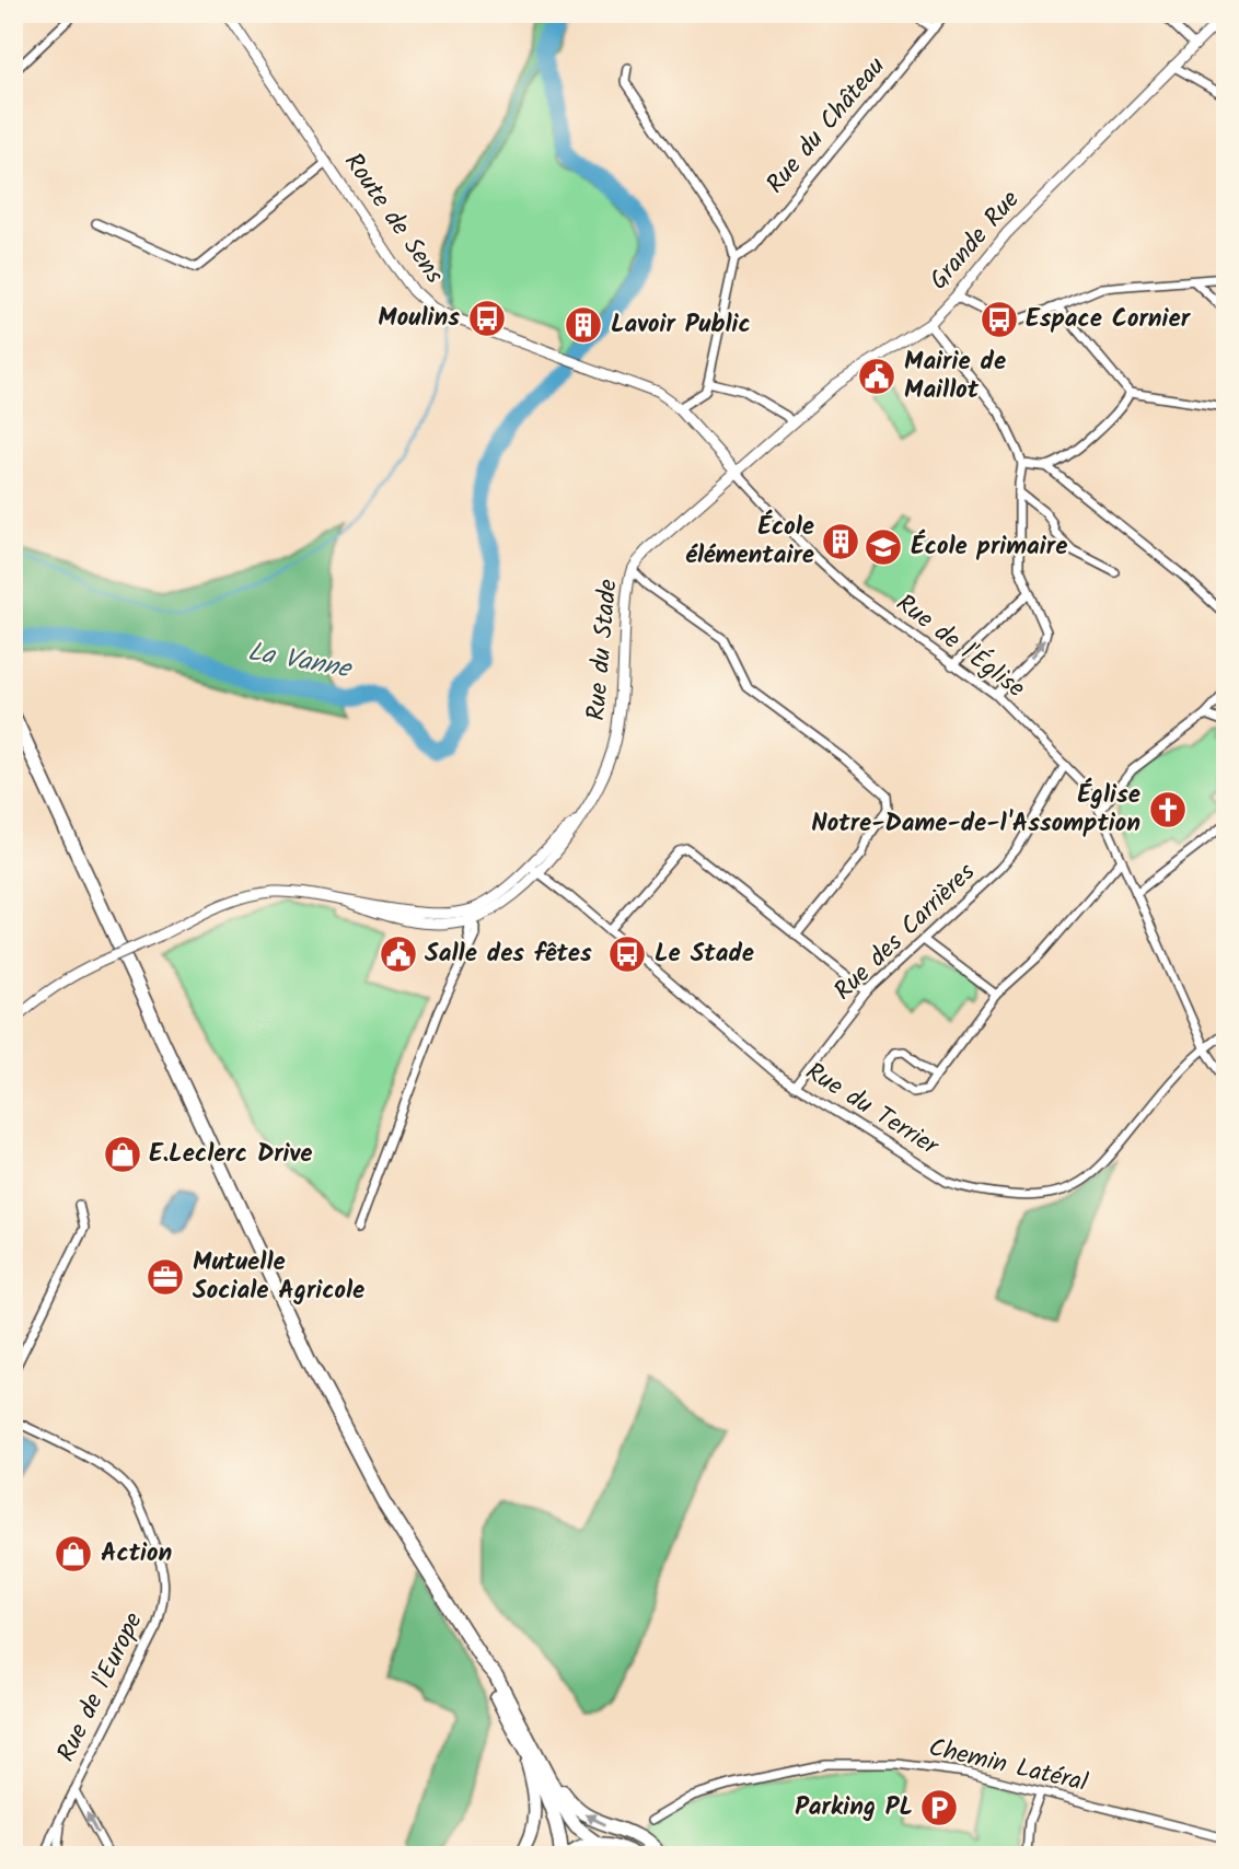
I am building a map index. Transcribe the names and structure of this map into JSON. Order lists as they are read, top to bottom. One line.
{"streets":{"street":["Rue du Château","Route de Sens","Grande Rue","Rue de l'Église","Rue du Stade","Rue des Carrières","Rue du Terrier","Rue de l'Europe","Chemin Latéral"]},"crossings":[["Route de Sens","Grande Rue"],["Route de Sens","Rue de l'Église"],["Route de Sens","Rue du Stade"],["Grande Rue","Rue de l'Église"],["Grande Rue","Rue du Stade"],["Rue de l'Église","Rue du Stade"],["Rue de l'Église","Rue des Carrières"],["Rue de l'Église","Rue du Terrier"],["Rue du Stade","Rue du Terrier"],["Rue des Carrières","Rue du Terrier"]],"water":["La Vanne"],"places":{"bus stop":["Moulins","Espace Cornier","Le Stade"],"building":["Lavoir Public","École élémentaire"],"public building":["Mairie de Maillot","Salle des fêtes"],"school or university":["École primaire"],"church":["Église Notre-Dame-de-l'Assomption"],"shop":["E.Leclerc Drive","Action"],"office":["Mutuelle Sociale Agricole"],"parking":["Parking PL"]}}
